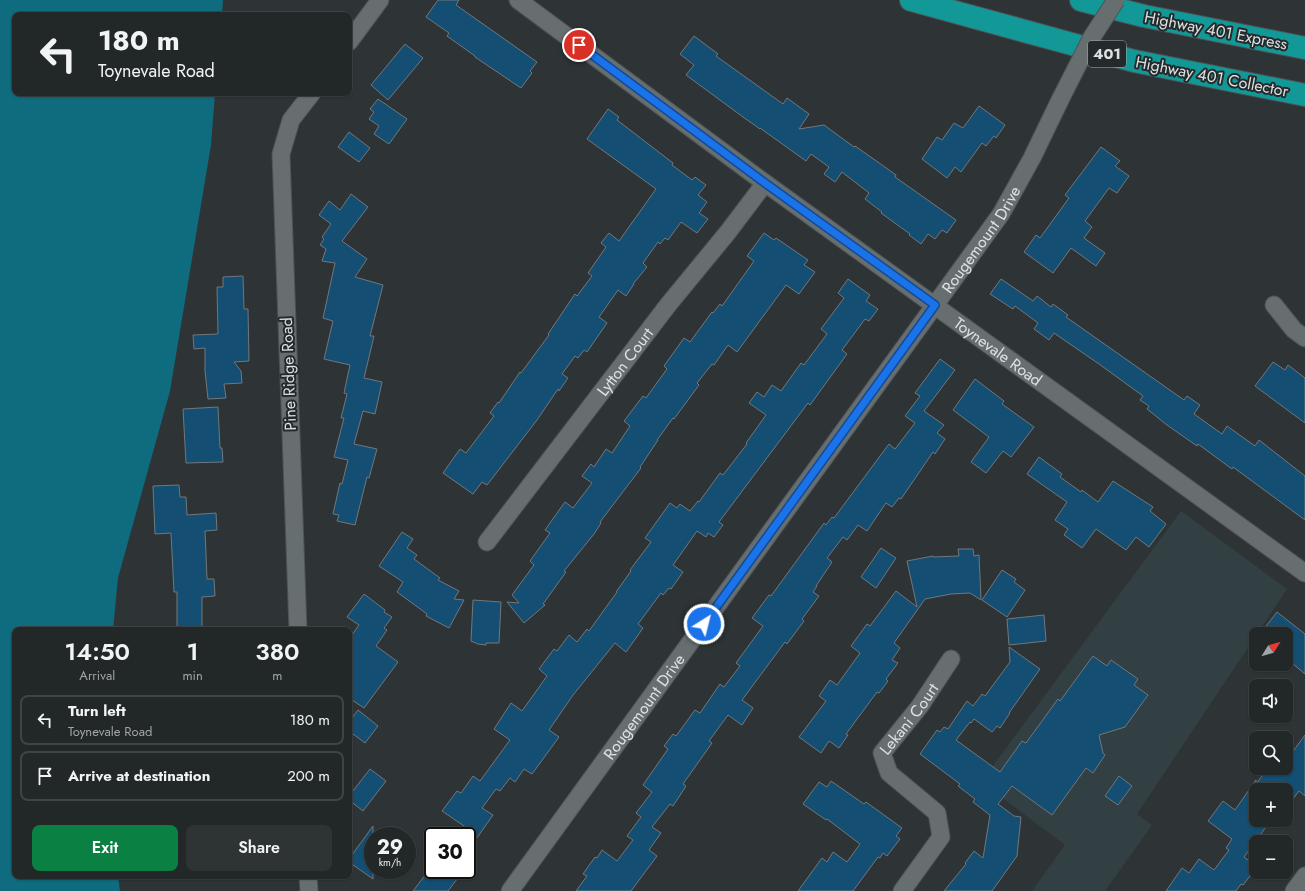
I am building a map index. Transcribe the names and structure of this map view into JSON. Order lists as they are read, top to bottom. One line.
{"streets":{"highway":["Highway 401 Express","401","Highway 401 Collector"],"street":["Rougemount Drive","Toynevale Road","Lytton Court","Pine Ridge Road","Lekani Court"]},"crossings":[["Rougemount Drive","Toynevale Road"],["Toynevale Road","Lytton Court"]],"north":"top right","page":{"turn":["180 m","Toynevale Road"],"map_buttons":["+","−"],"eta":["14:50","Arrival","1","min","380","m"],"list":[{"name":"Turn left","note":"Toynevale Road","value":"180 m"},{"name":"Arrive at destination","value":"200 m"}],"buttons":["Exit","Share"],"speed":"29 km/h","limit":"30"}}
